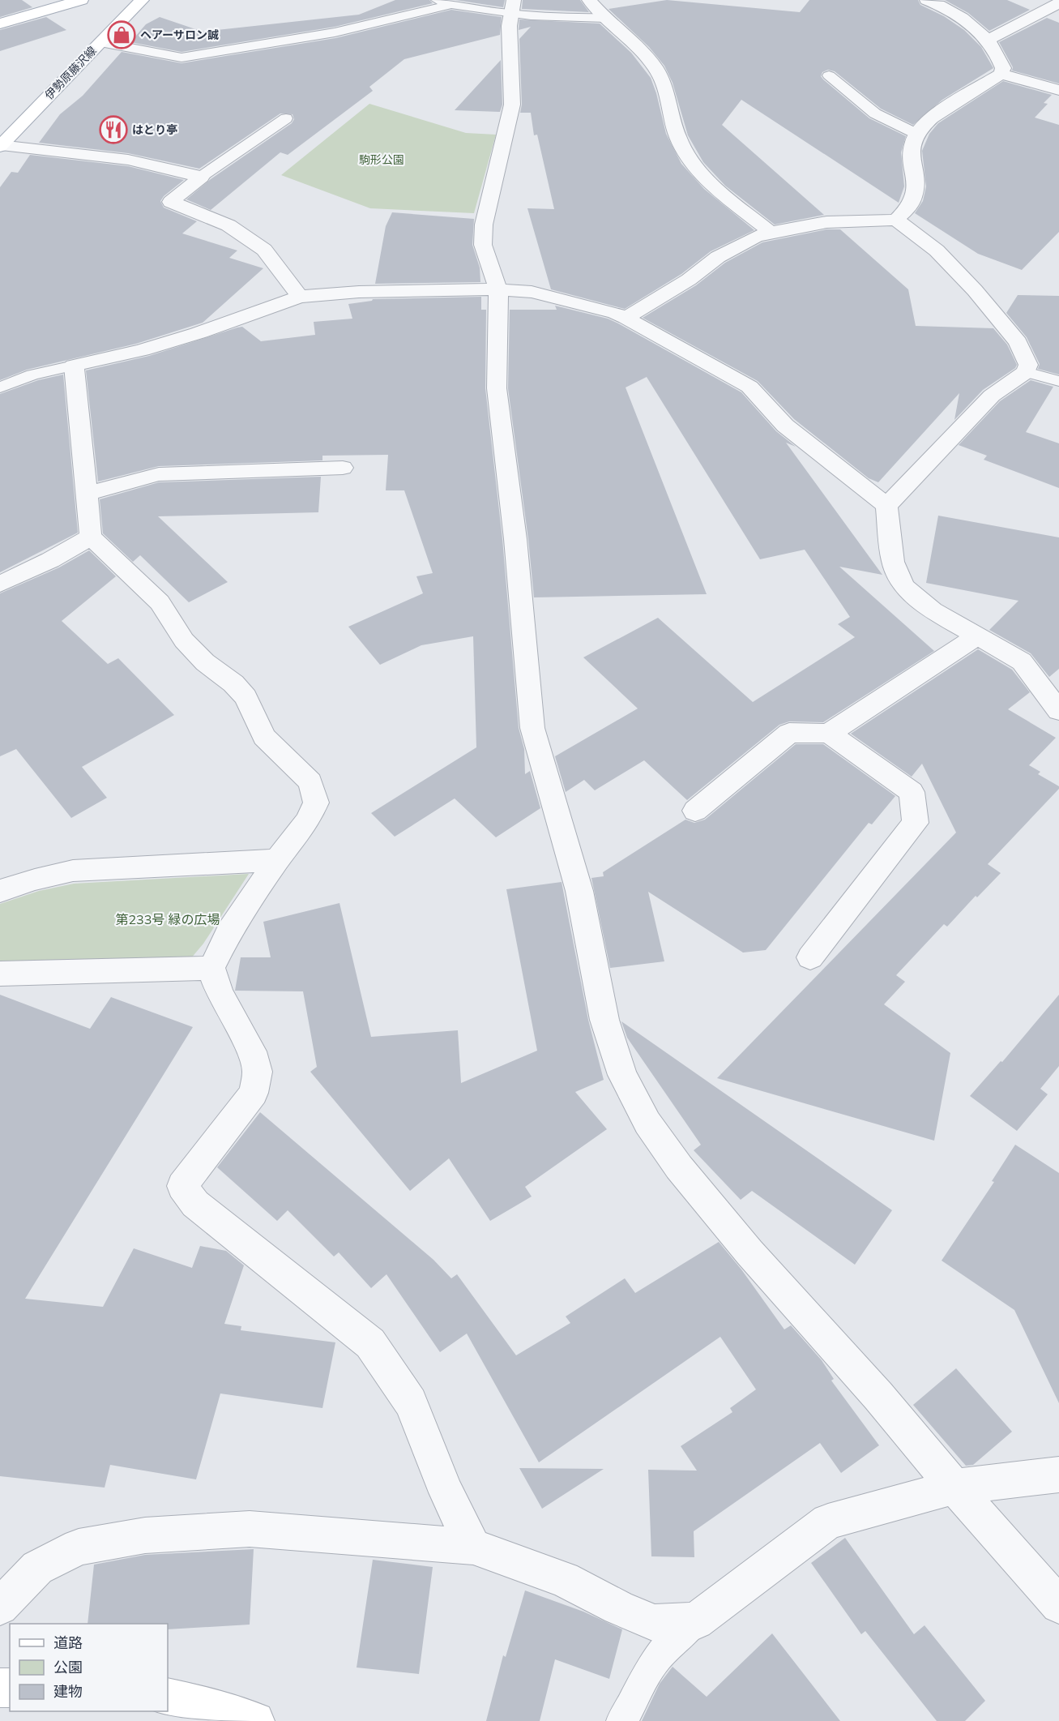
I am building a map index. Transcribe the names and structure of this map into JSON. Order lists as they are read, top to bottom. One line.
{"streets":{"main road":["伊勢原藤沢線"]},"parks":["駒形公園","第233号 緑の広場"],"places":{"shop":["ヘアーサロン誠"],"restaurant":["はとり亭"]},"legend":["道路","公園","建物"]}
